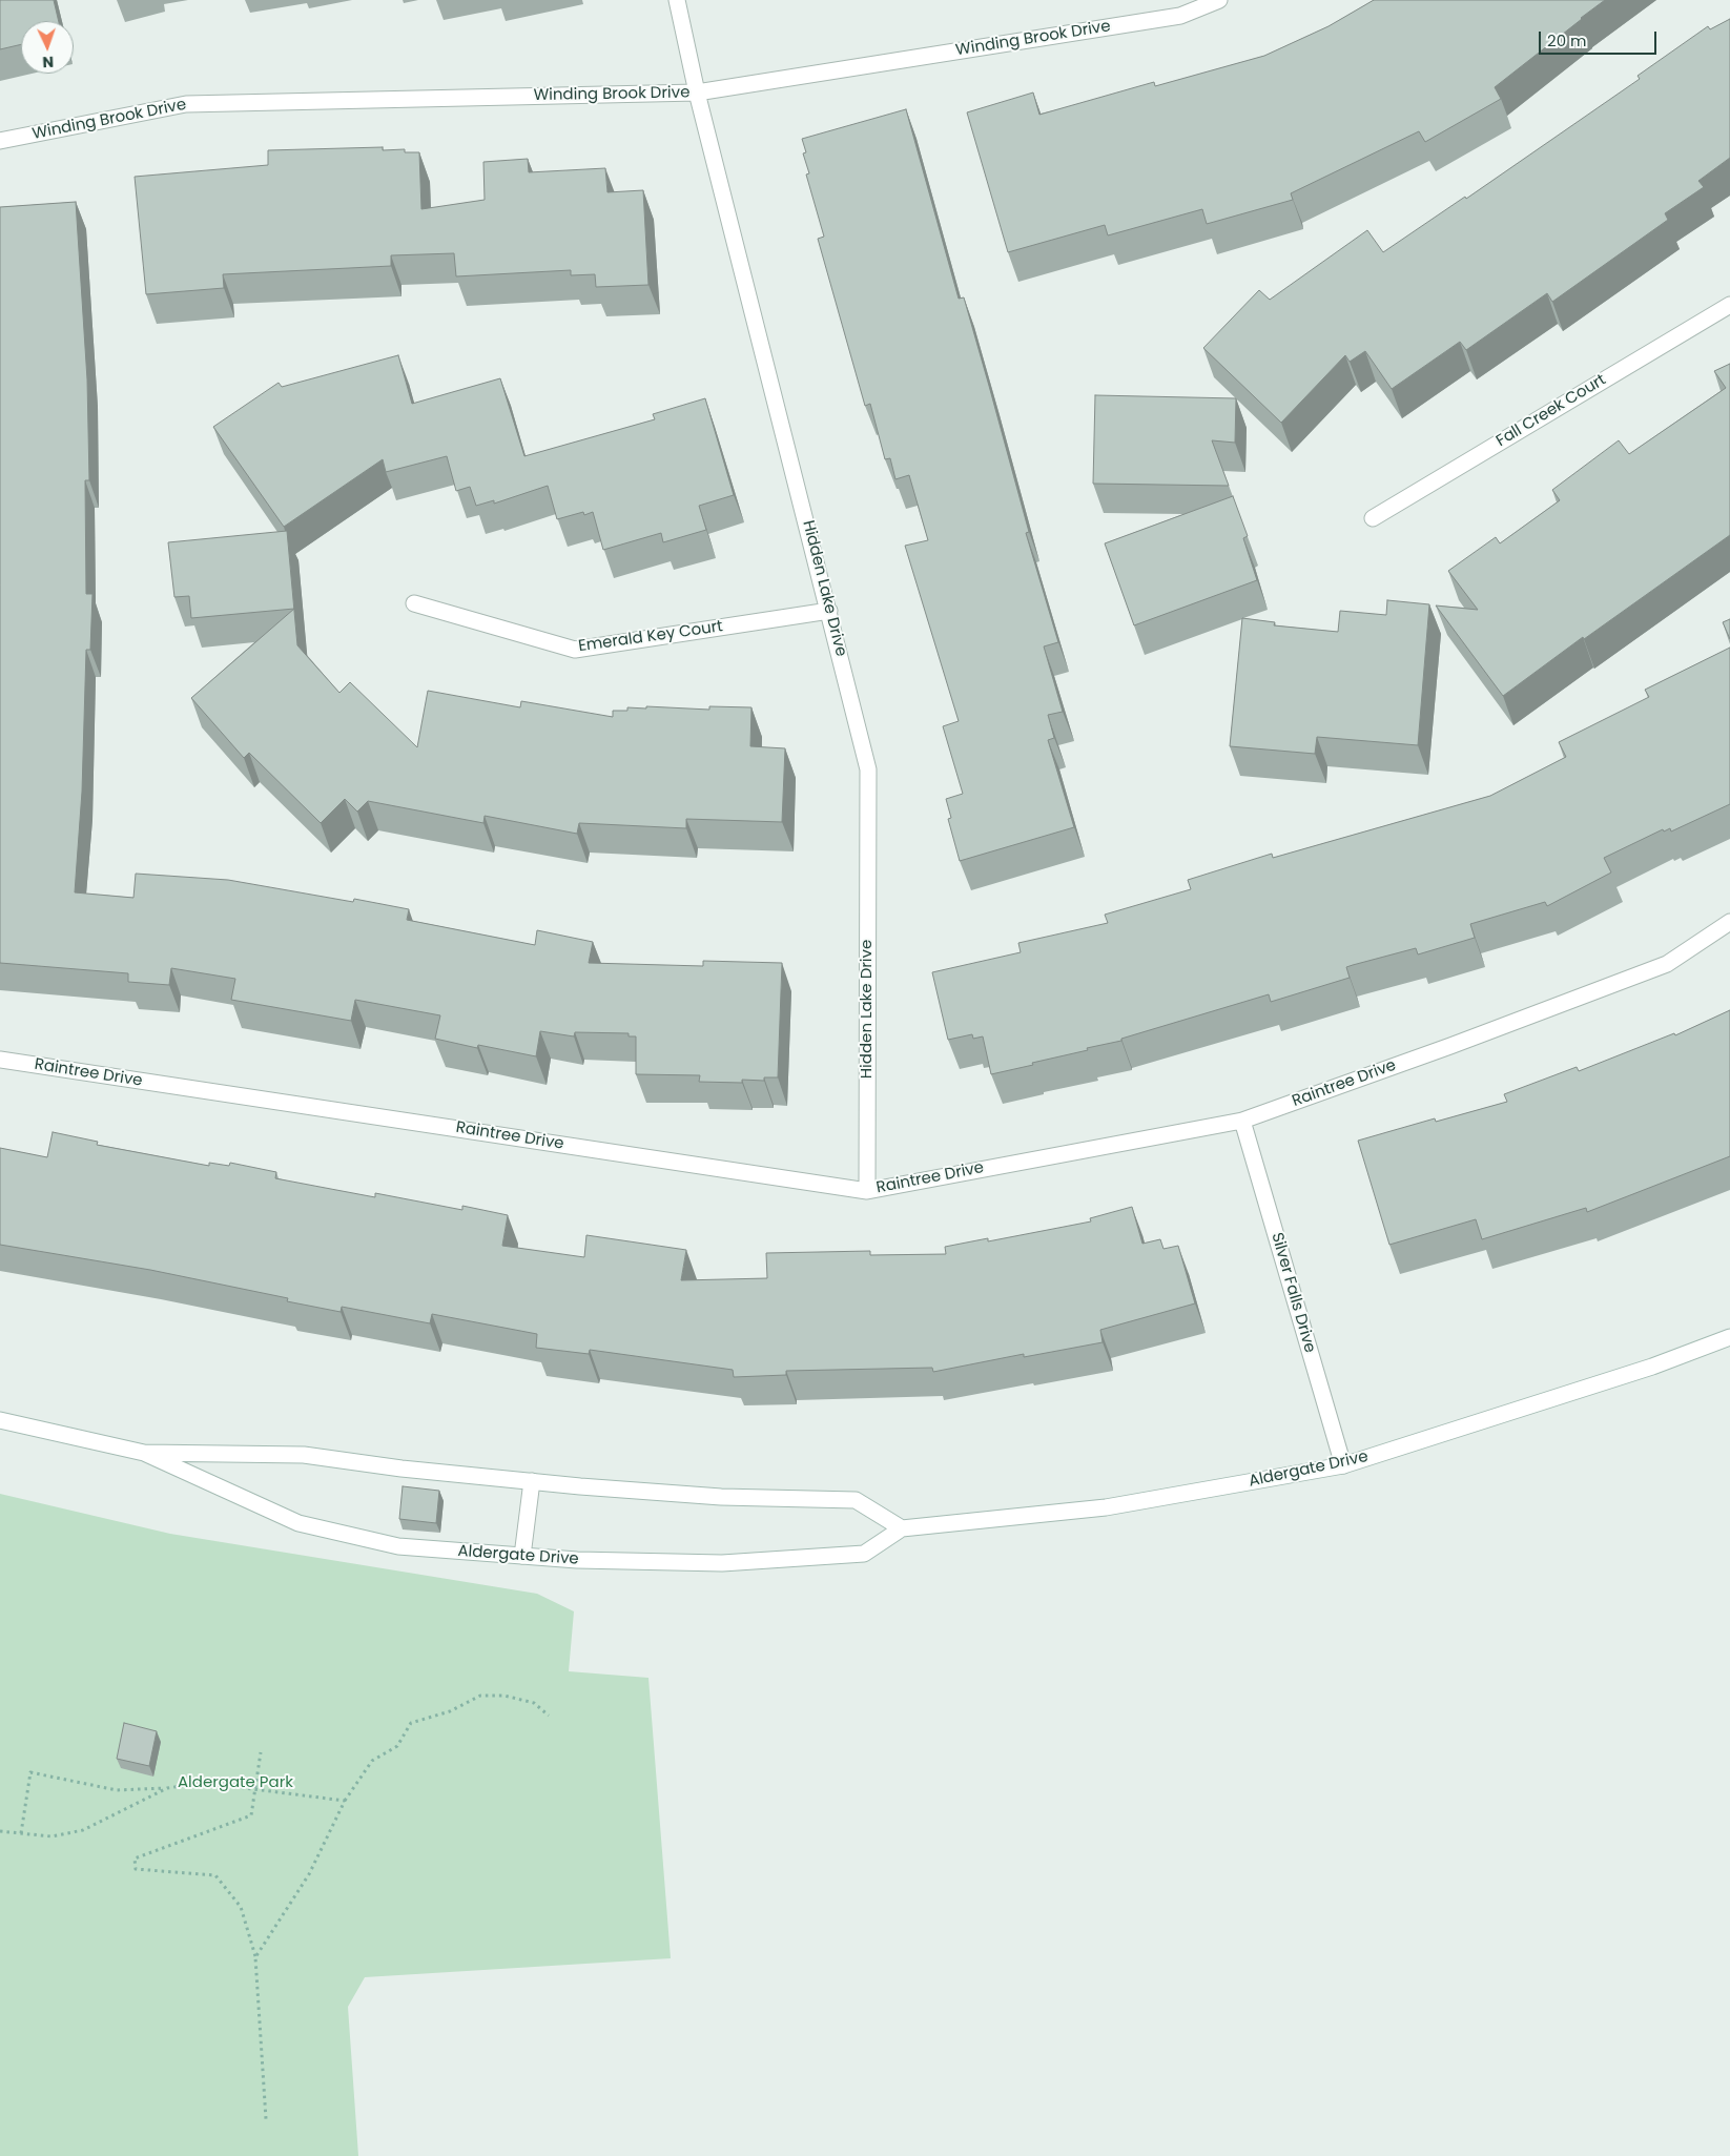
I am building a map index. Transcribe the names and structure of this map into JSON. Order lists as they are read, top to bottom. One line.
{"streets":{"street":["Winding Brook Drive","Fall Creek Court","Hidden Lake Drive","Emerald Key Court","Raintree Drive","Silver Falls Drive","Aldergate Drive"]},"crossings":[["Winding Brook Drive","Hidden Lake Drive"],["Hidden Lake Drive","Emerald Key Court"],["Hidden Lake Drive","Raintree Drive"],["Raintree Drive","Silver Falls Drive"],["Silver Falls Drive","Aldergate Drive"]],"parks":["Aldergate Park"],"scale_bar":"20 m","north":"bottom"}
